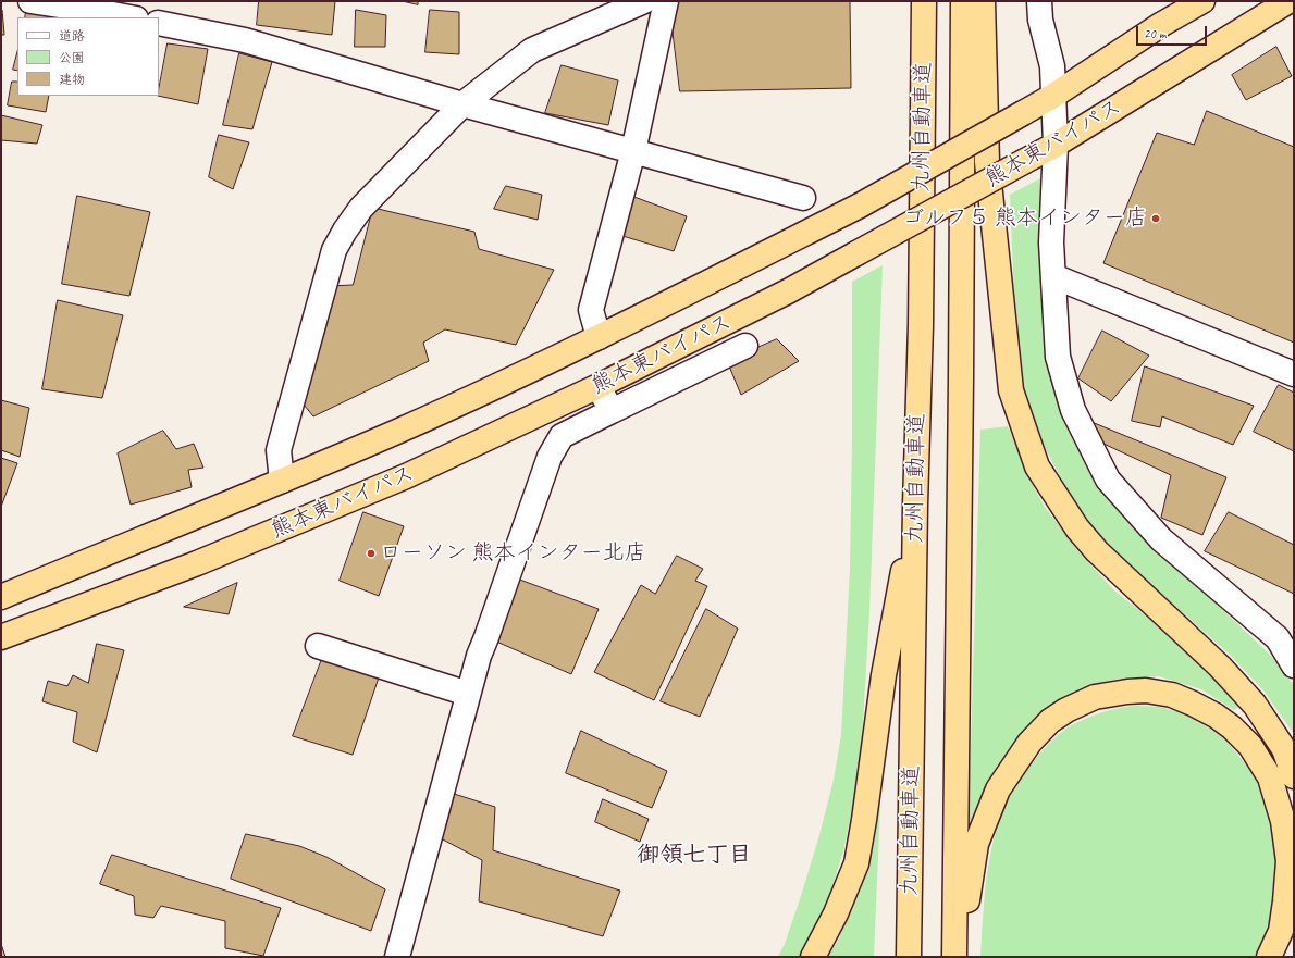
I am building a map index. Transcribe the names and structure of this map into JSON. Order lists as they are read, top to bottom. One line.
{"streets":{"highway":["九州自動車道","熊本東バイパス"]},"districts":["御領七丁目"],"places":["ゴルフ５ 熊本インター店","ローソン 熊本インター北店"],"legend":["道路","公園","建物"],"scale_bar":"20 m"}
